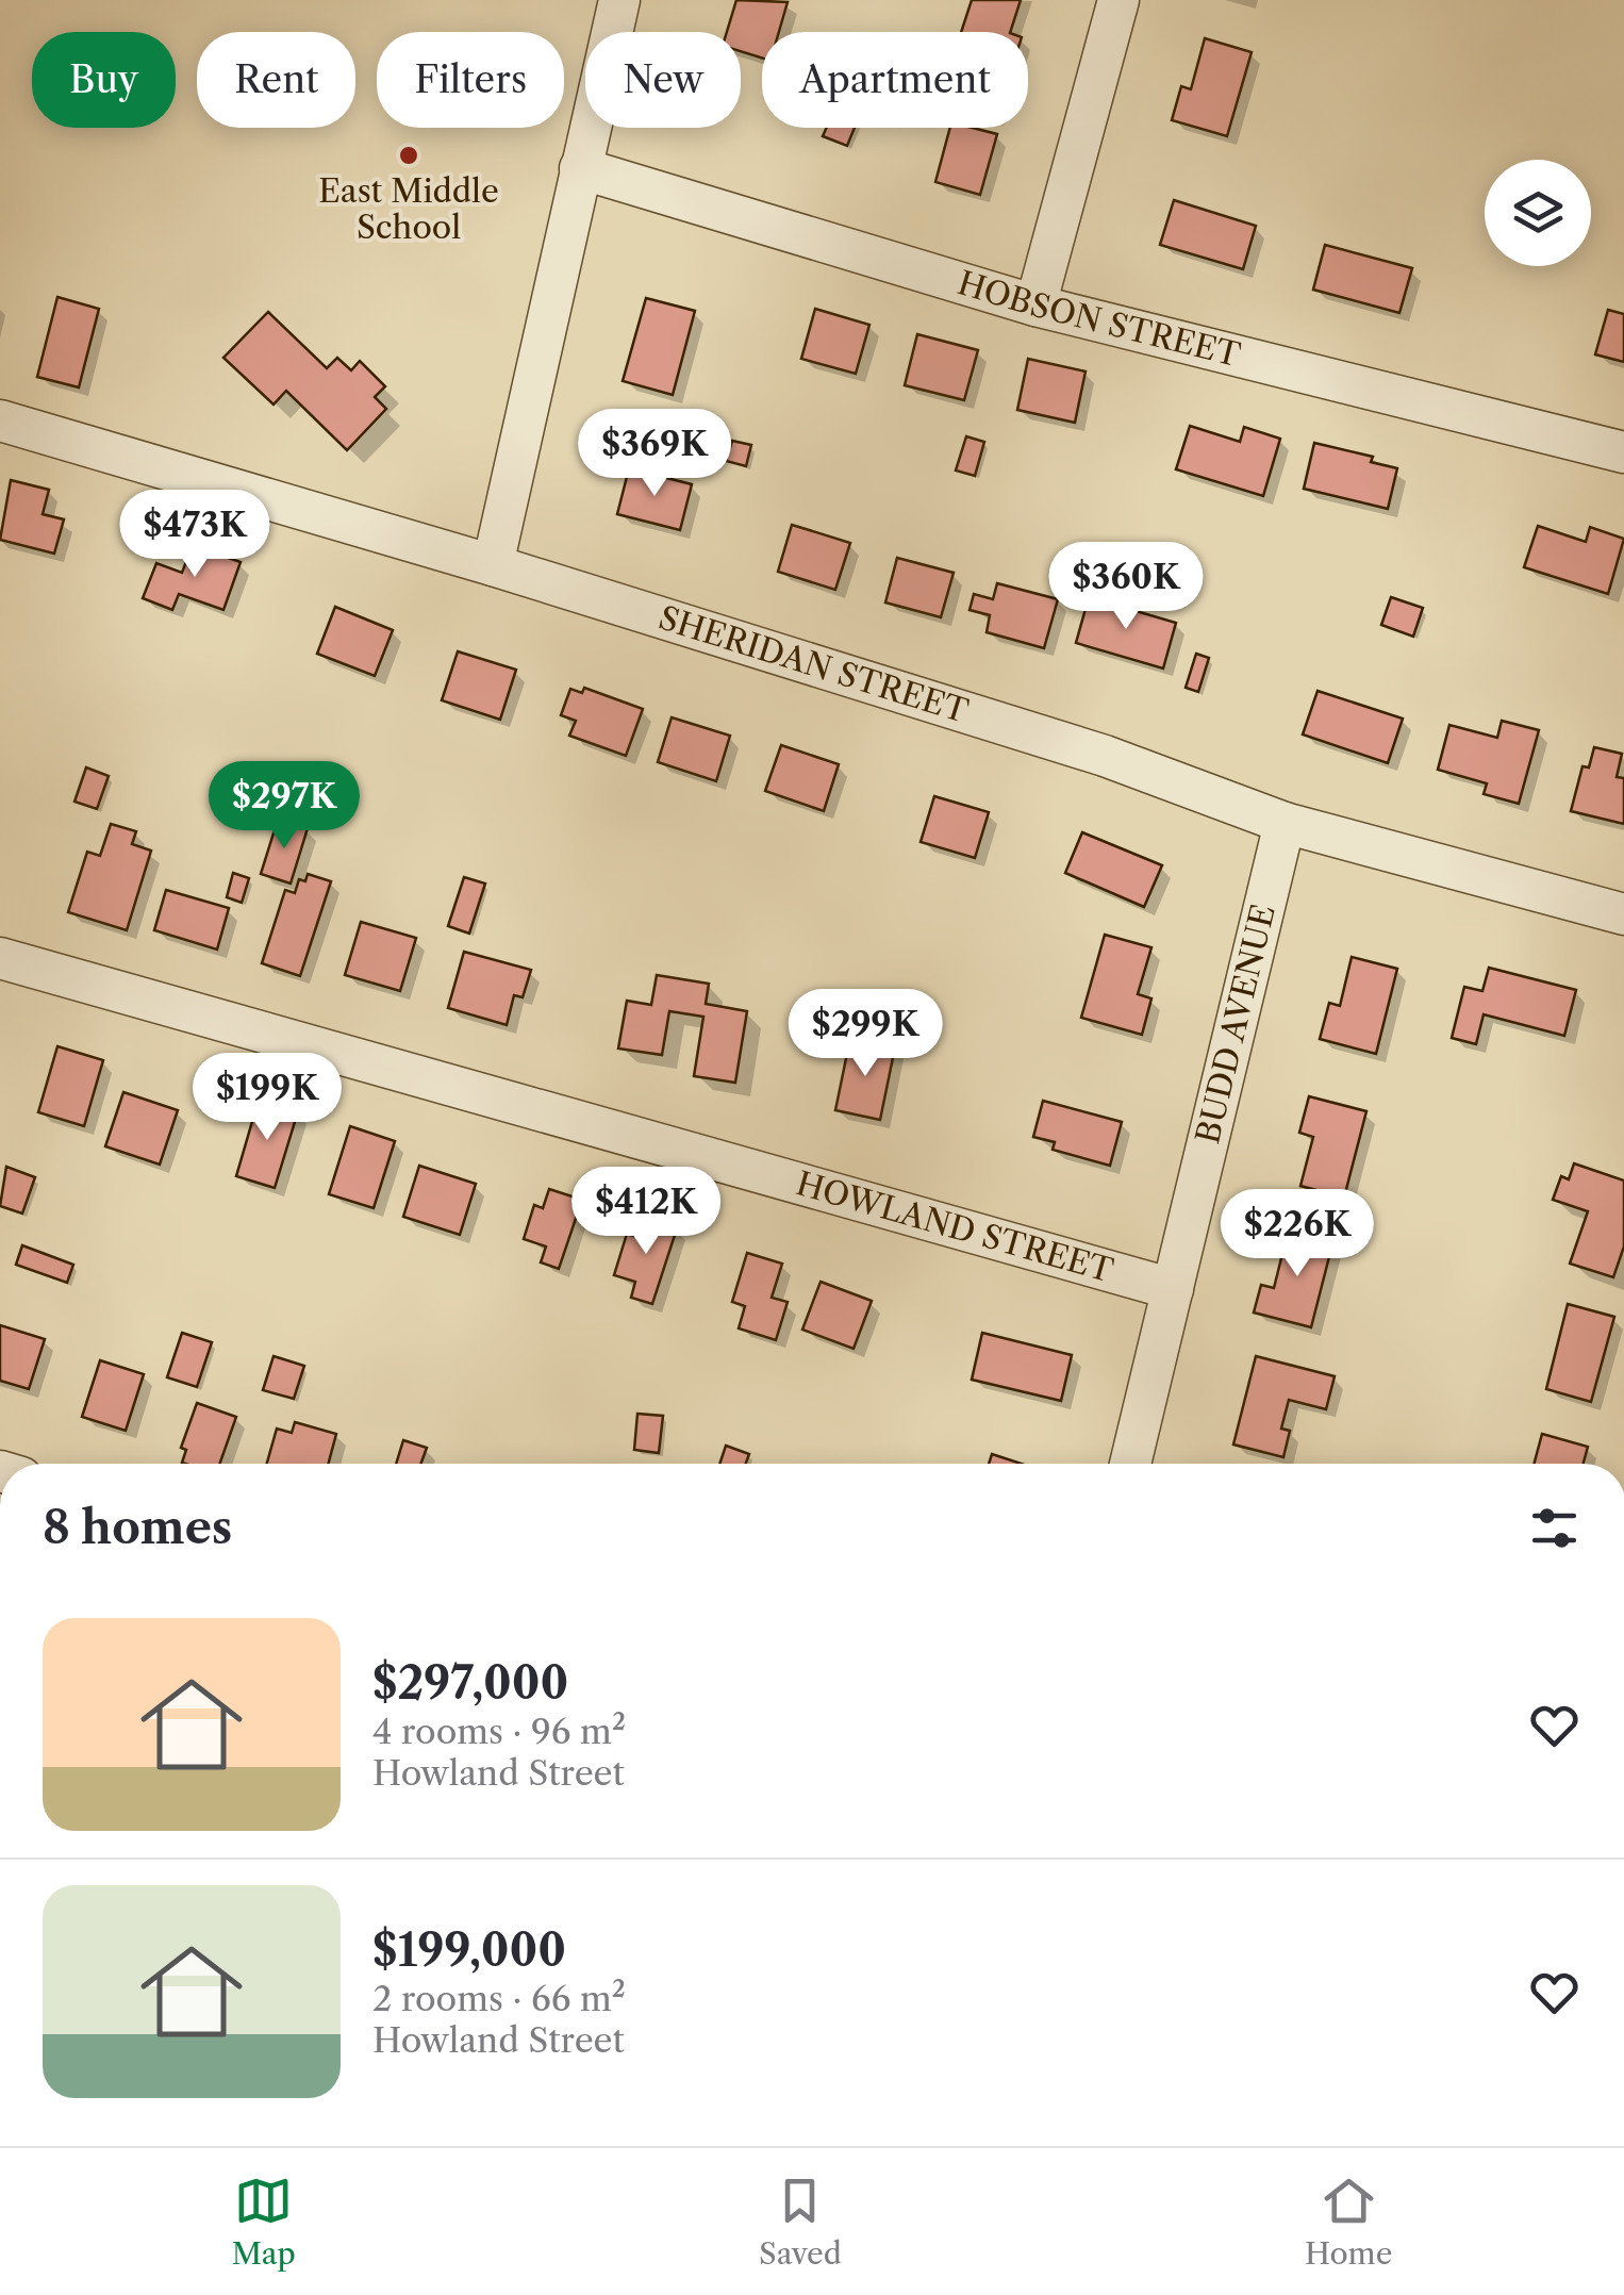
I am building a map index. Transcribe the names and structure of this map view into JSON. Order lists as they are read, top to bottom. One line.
{"streets":{"street":["HOBSON STREET","SHERIDAN STREET","BUDD AVENUE","HOWLAND STREET"]},"crossings":[["SHERIDAN STREET","BUDD AVENUE"],["BUDD AVENUE","HOWLAND STREET"]],"places":["East Middle School"],"page":{"chip":["Buy","Rent","Filters","New","Apartment"],"price":["$369K","$473K","$360K","$297K","$299K","$199K","$412K","$226K"],"heading":"8 homes","list":[{"name":"$297,000","note":"4 rooms · 96 m² · Howland Street"},{"name":"$199,000","note":"2 rooms · 66 m² · Howland Street"}],"tabs":["Map","Saved","Home"]}}
